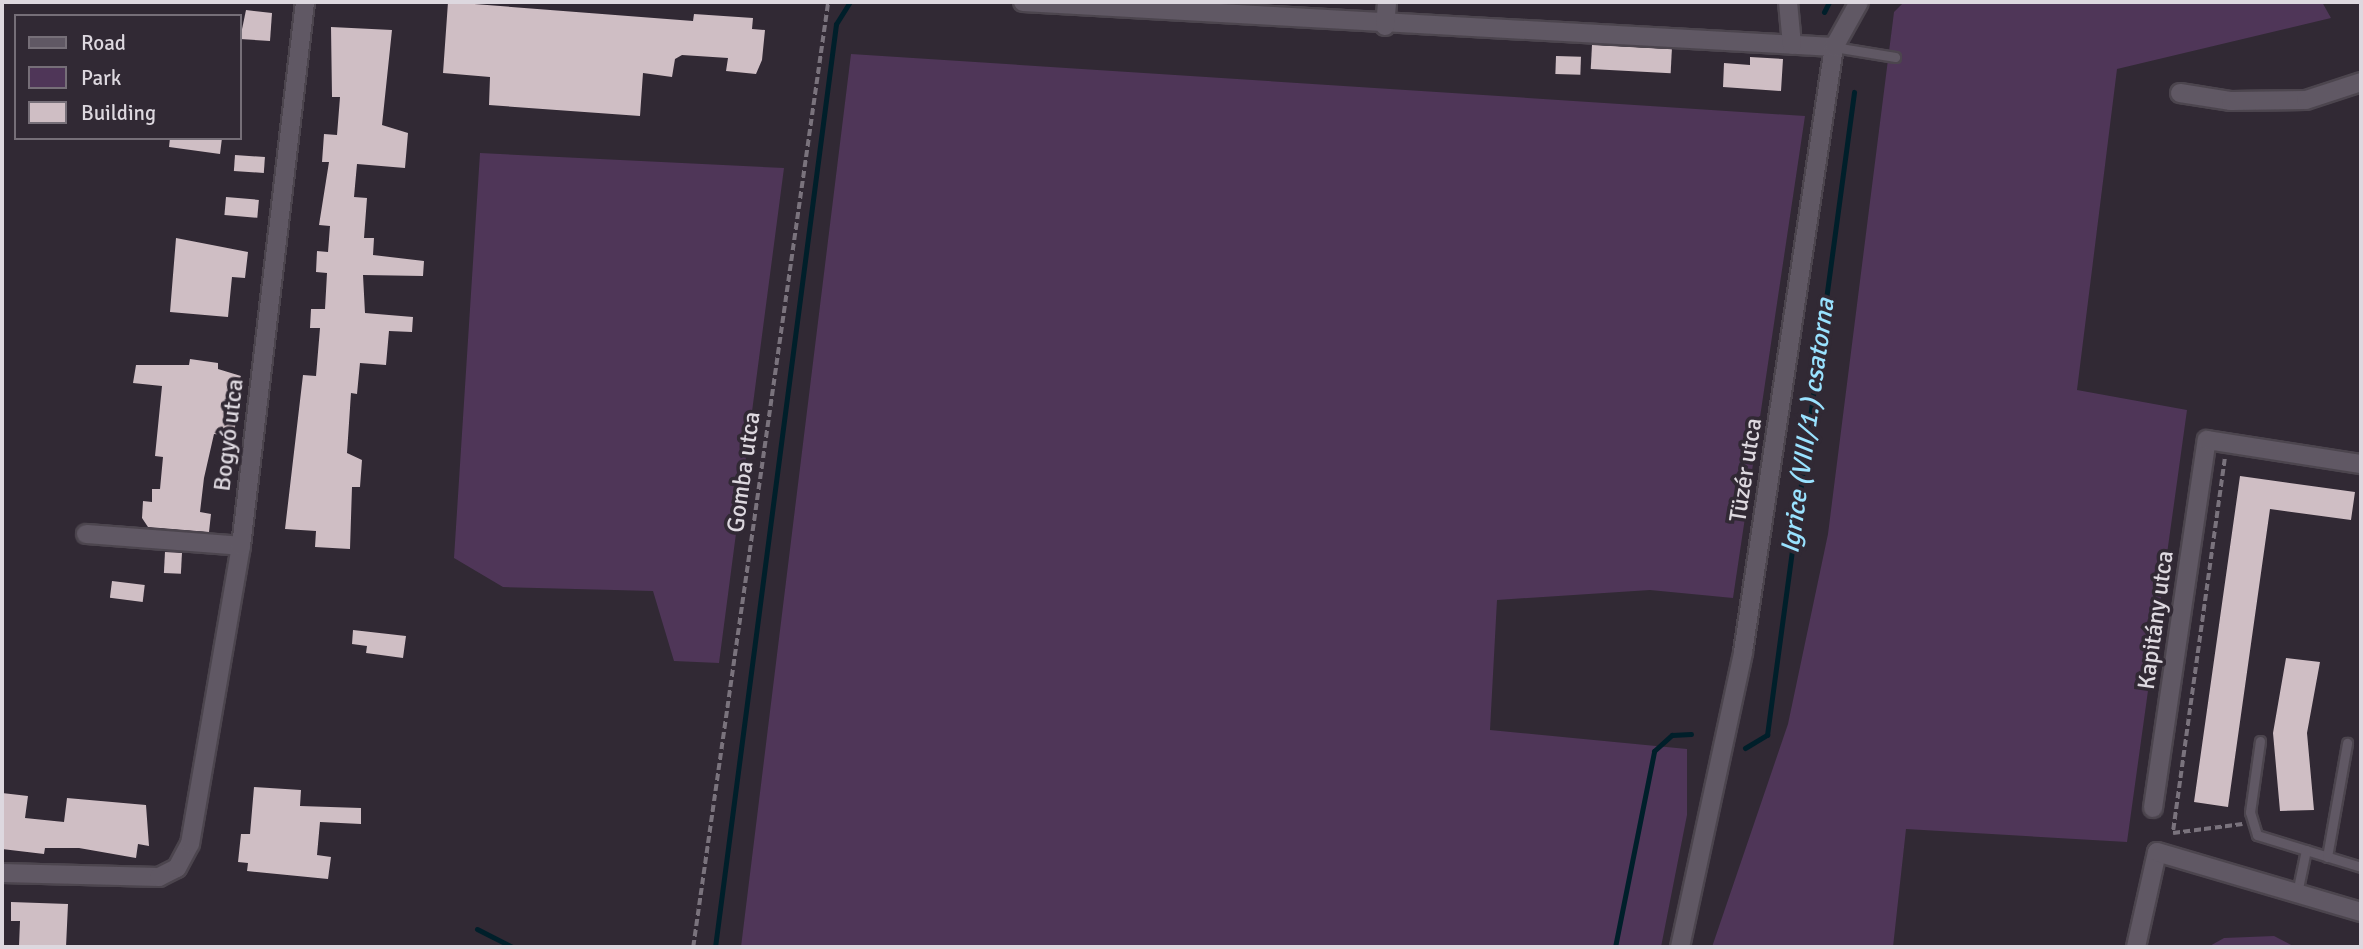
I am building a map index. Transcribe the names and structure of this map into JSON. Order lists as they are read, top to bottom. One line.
{"streets":{"street":["Bogyó utca","Tüzér utca","Kapitány utca"],"path":["Gomba utca"]},"water":["Igrice (VIII/1.) csatorna"],"legend":["Road","Park","Building"]}
